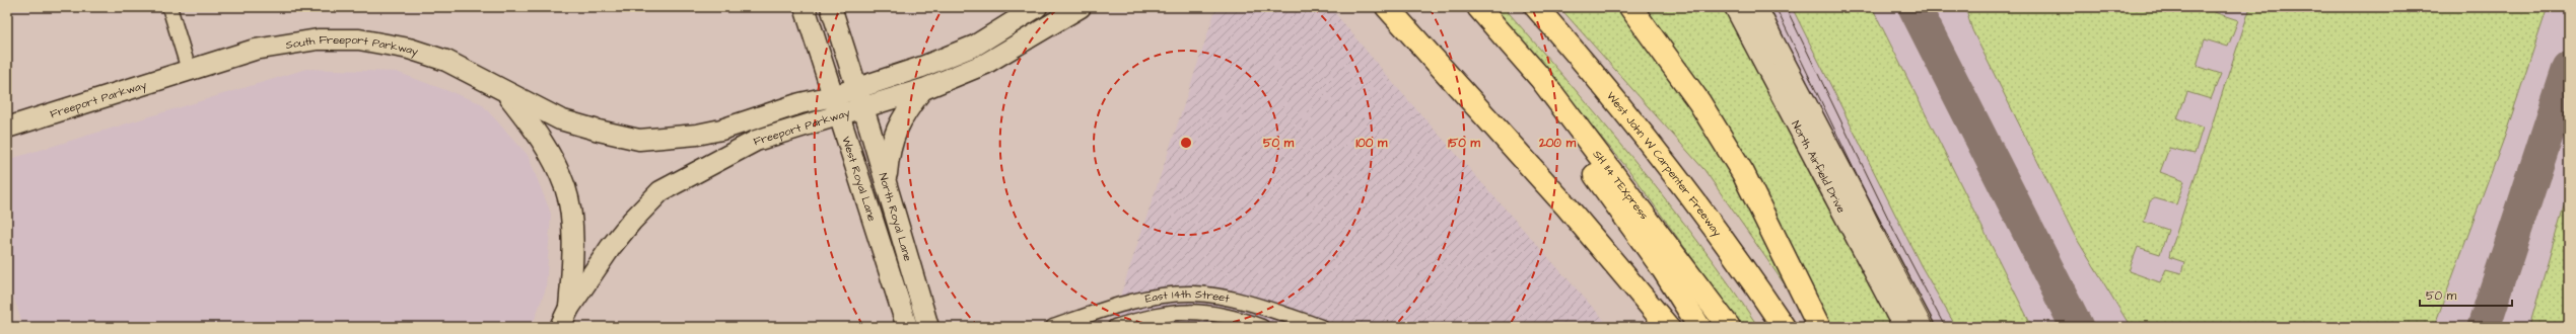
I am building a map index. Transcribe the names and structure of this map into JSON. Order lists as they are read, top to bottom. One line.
{"streets":{"highway":["West John W Carpenter Freeway","SH 114 TEXpress"],"main road":["South Freeport Parkway","Freeport Parkway","North Airfield Drive","West Royal Lane","North Royal Lane"],"street":["East 14th Street"]},"crossings":[["South Freeport Parkway","Freeport Parkway"],["Freeport Parkway","West Royal Lane"],["Freeport Parkway","North Royal Lane"]],"scale_bar":"50 m","rings":["50 m","100 m","150 m","200 m"]}
